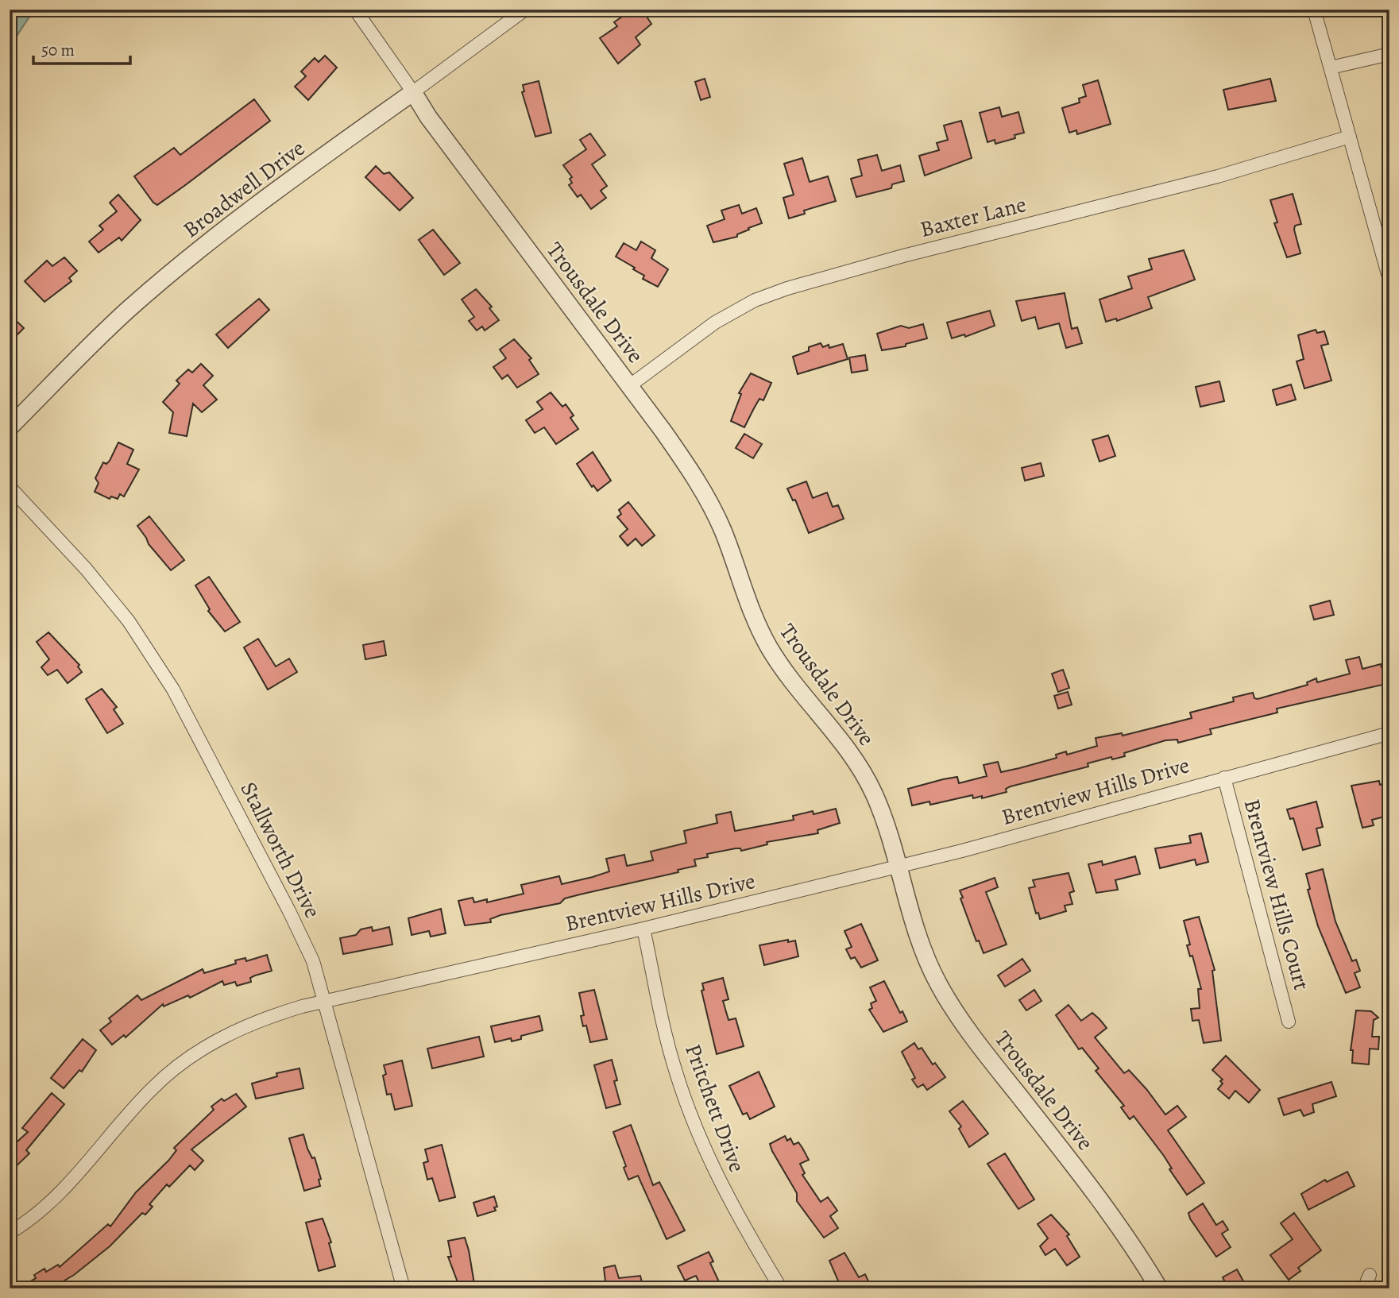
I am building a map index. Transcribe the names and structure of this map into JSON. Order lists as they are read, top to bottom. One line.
{"streets":{"street":["Broadwell Drive","Baxter Lane","Trousdale Drive","Brentview Hills Drive","Stallworth Drive","Brentview Hills Court","Pritchett Drive"]},"crossings":[["Broadwell Drive","Trousdale Drive"],["Baxter Lane","Trousdale Drive"],["Trousdale Drive","Brentview Hills Drive"],["Brentview Hills Drive","Stallworth Drive"],["Brentview Hills Drive","Brentview Hills Court"],["Brentview Hills Drive","Pritchett Drive"]],"scale_bar":"50 m"}
